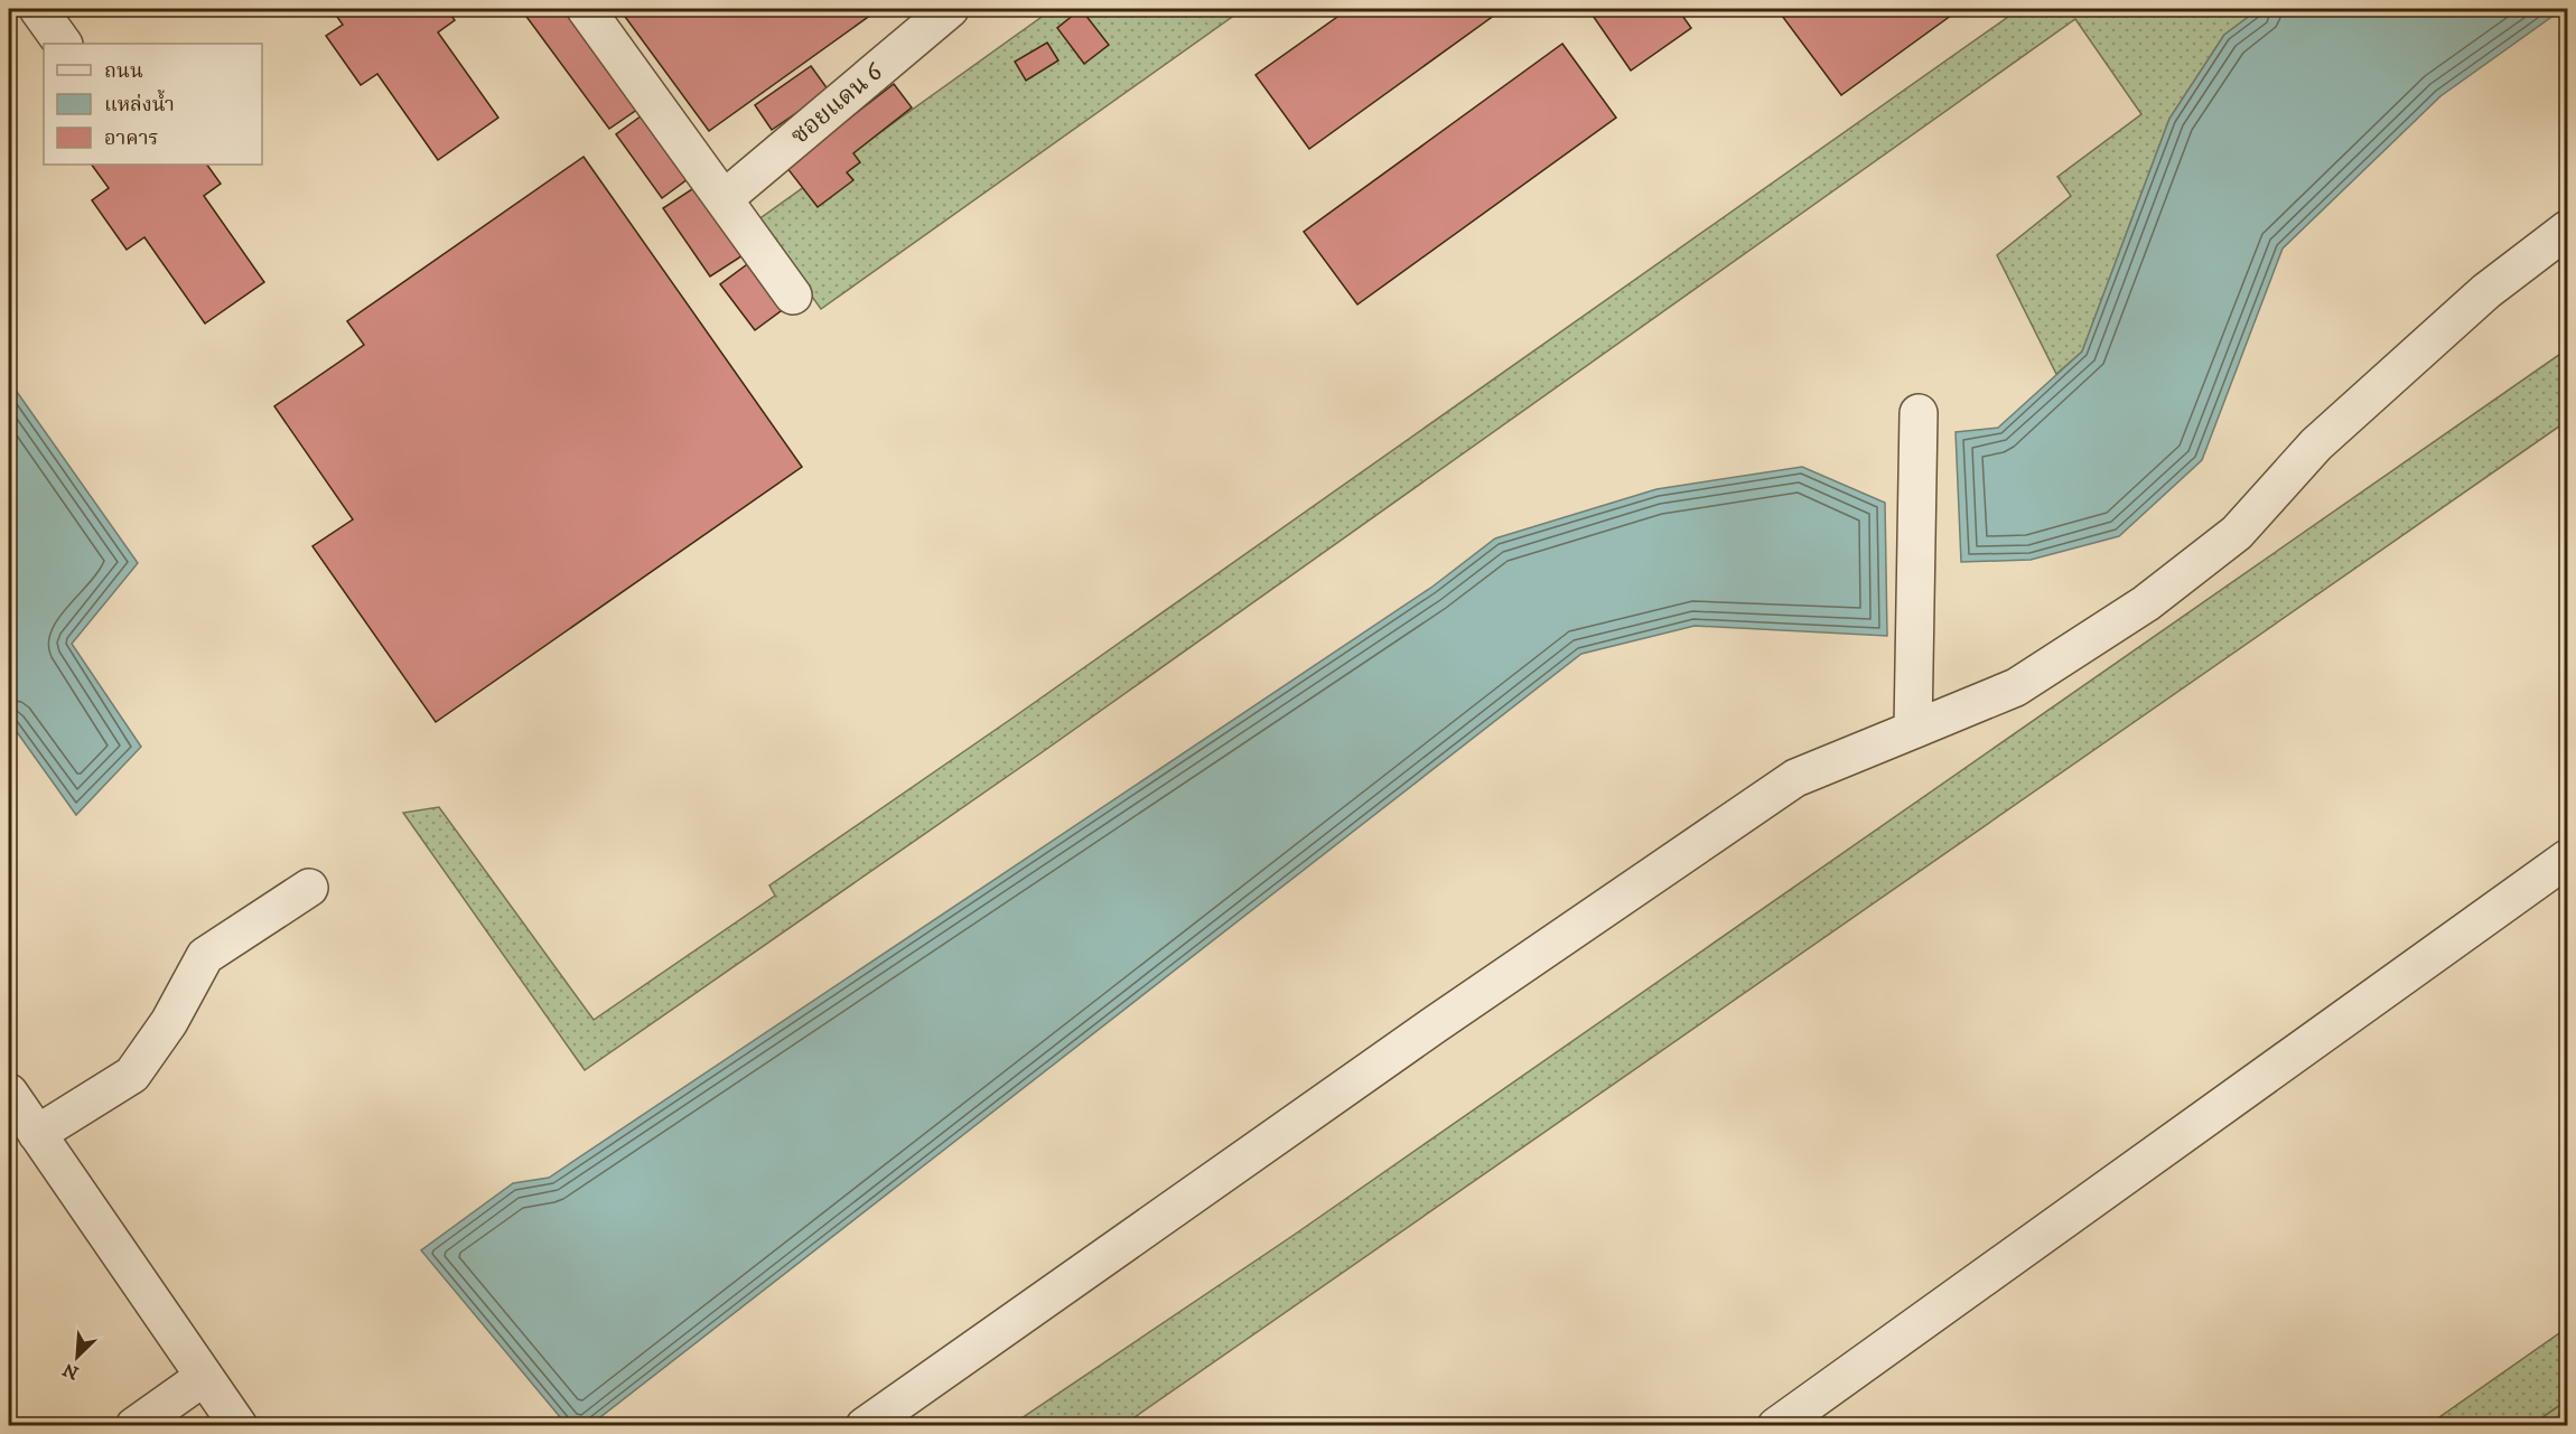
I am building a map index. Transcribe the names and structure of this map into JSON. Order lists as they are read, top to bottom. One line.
{"streets":{"street":["ซอยแดน 6"]},"legend":["ถนน","แหล่งน้ำ","อาคาร"],"north":"bottom left"}
